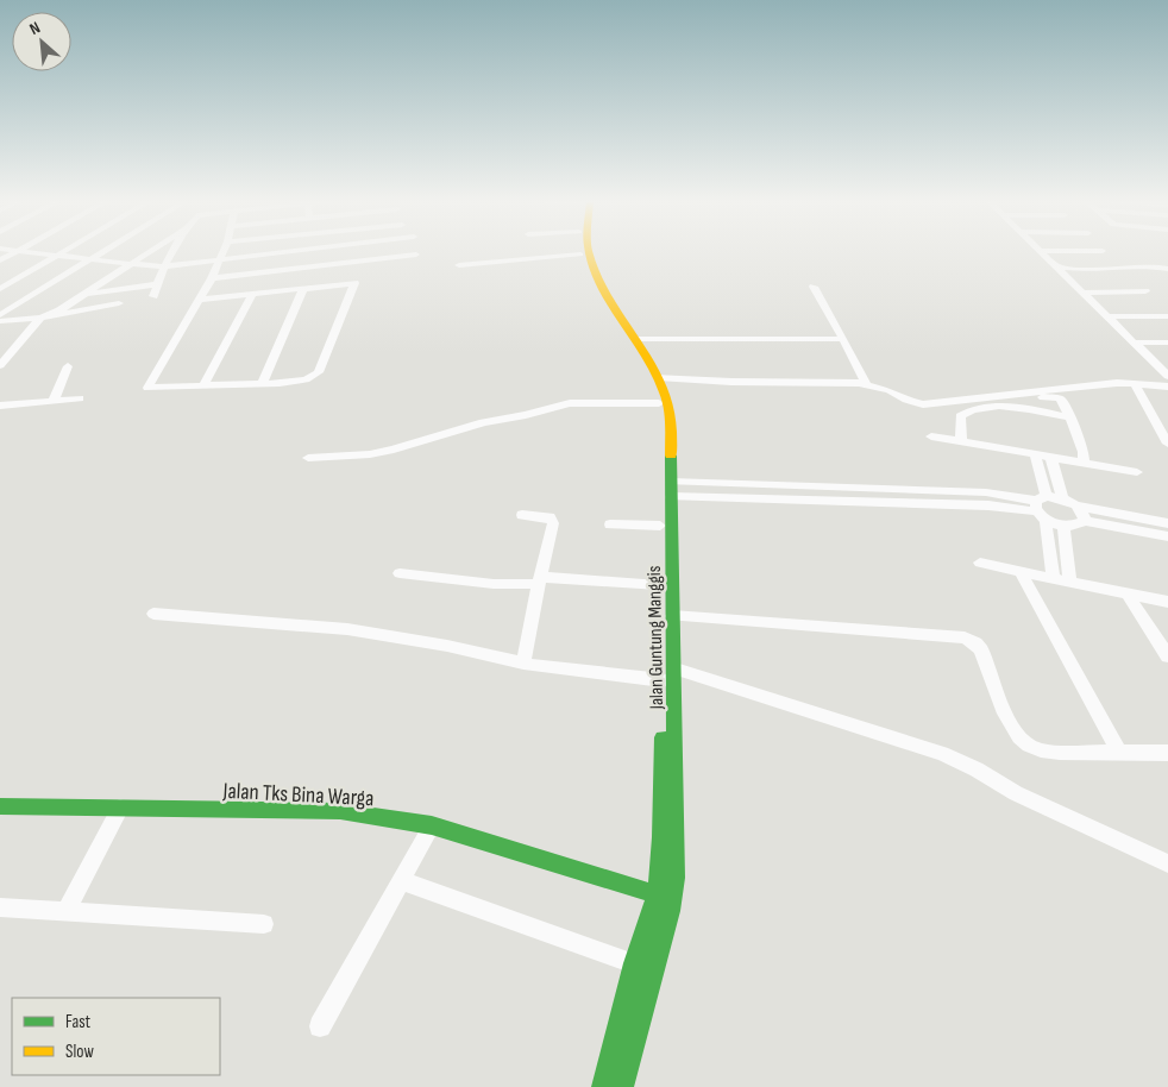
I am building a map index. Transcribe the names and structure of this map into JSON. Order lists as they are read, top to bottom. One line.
{"streets":{"street":["Jalan Guntung Manggis","Jalan Tks Bina Warga"]},"crossings":[["Jalan Guntung Manggis","Jalan Tks Bina Warga"]],"legend":["Fast","Slow"],"north":"top left"}
